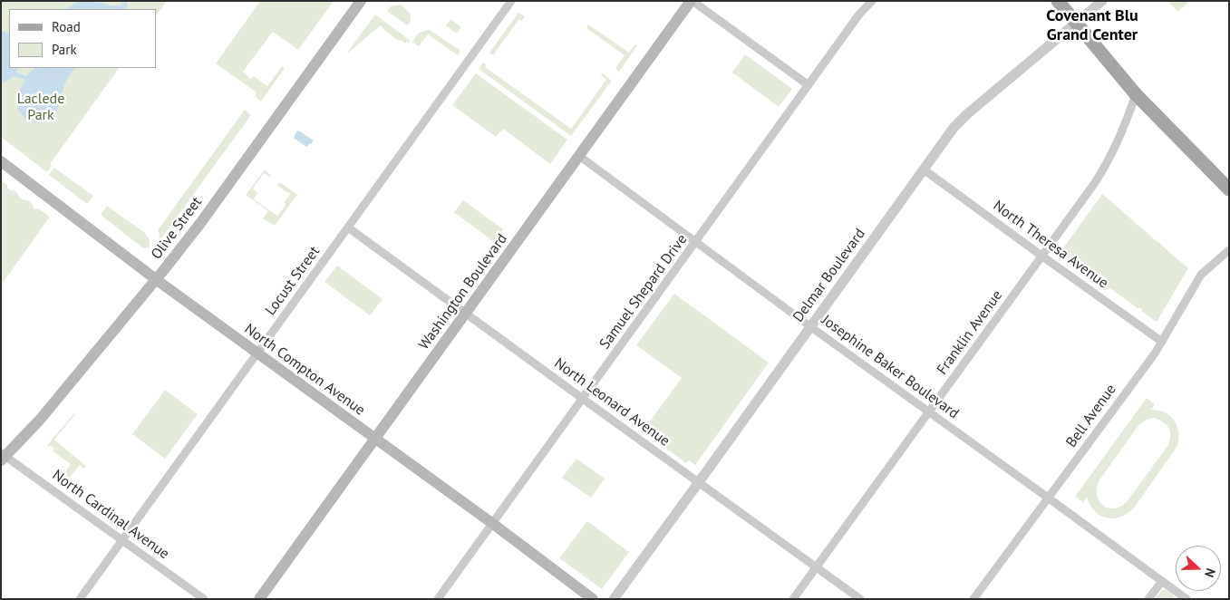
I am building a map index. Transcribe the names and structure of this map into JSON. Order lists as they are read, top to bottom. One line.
{"streets":{"main road":["Olive Street","Washington Boulevard","North Compton Avenue"],"street":["North Theresa Avenue","Delmar Boulevard","Locust Street","Samuel Shepard Drive","Franklin Avenue","Josephine Baker Boulevard","North Leonard Avenue","Bell Avenue","North Cardinal Avenue"]},"crossings":[["Olive Street","North Compton Avenue"],["Olive Street","North Cardinal Avenue"],["North Theresa Avenue","Delmar Boulevard"],["North Theresa Avenue","Franklin Avenue"],["North Theresa Avenue","Bell Avenue"],["Delmar Boulevard","Josephine Baker Boulevard"],["Delmar Boulevard","North Leonard Avenue"],["Locust Street","North Compton Avenue"],["Locust Street","North Leonard Avenue"],["Locust Street","North Cardinal Avenue"],["Washington Boulevard","Josephine Baker Boulevard"],["Washington Boulevard","North Compton Avenue"],["Washington Boulevard","North Leonard Avenue"],["Samuel Shepard Drive","Josephine Baker Boulevard"],["Samuel Shepard Drive","North Compton Avenue"],["Samuel Shepard Drive","North Leonard Avenue"],["Franklin Avenue","Josephine Baker Boulevard"],["Franklin Avenue","North Leonard Avenue"],["Josephine Baker Boulevard","Bell Avenue"]],"districts":["Covenant Blu Grand Center"],"parks":["Laclede Park"],"legend":["Road","Park"],"north":"right"}
